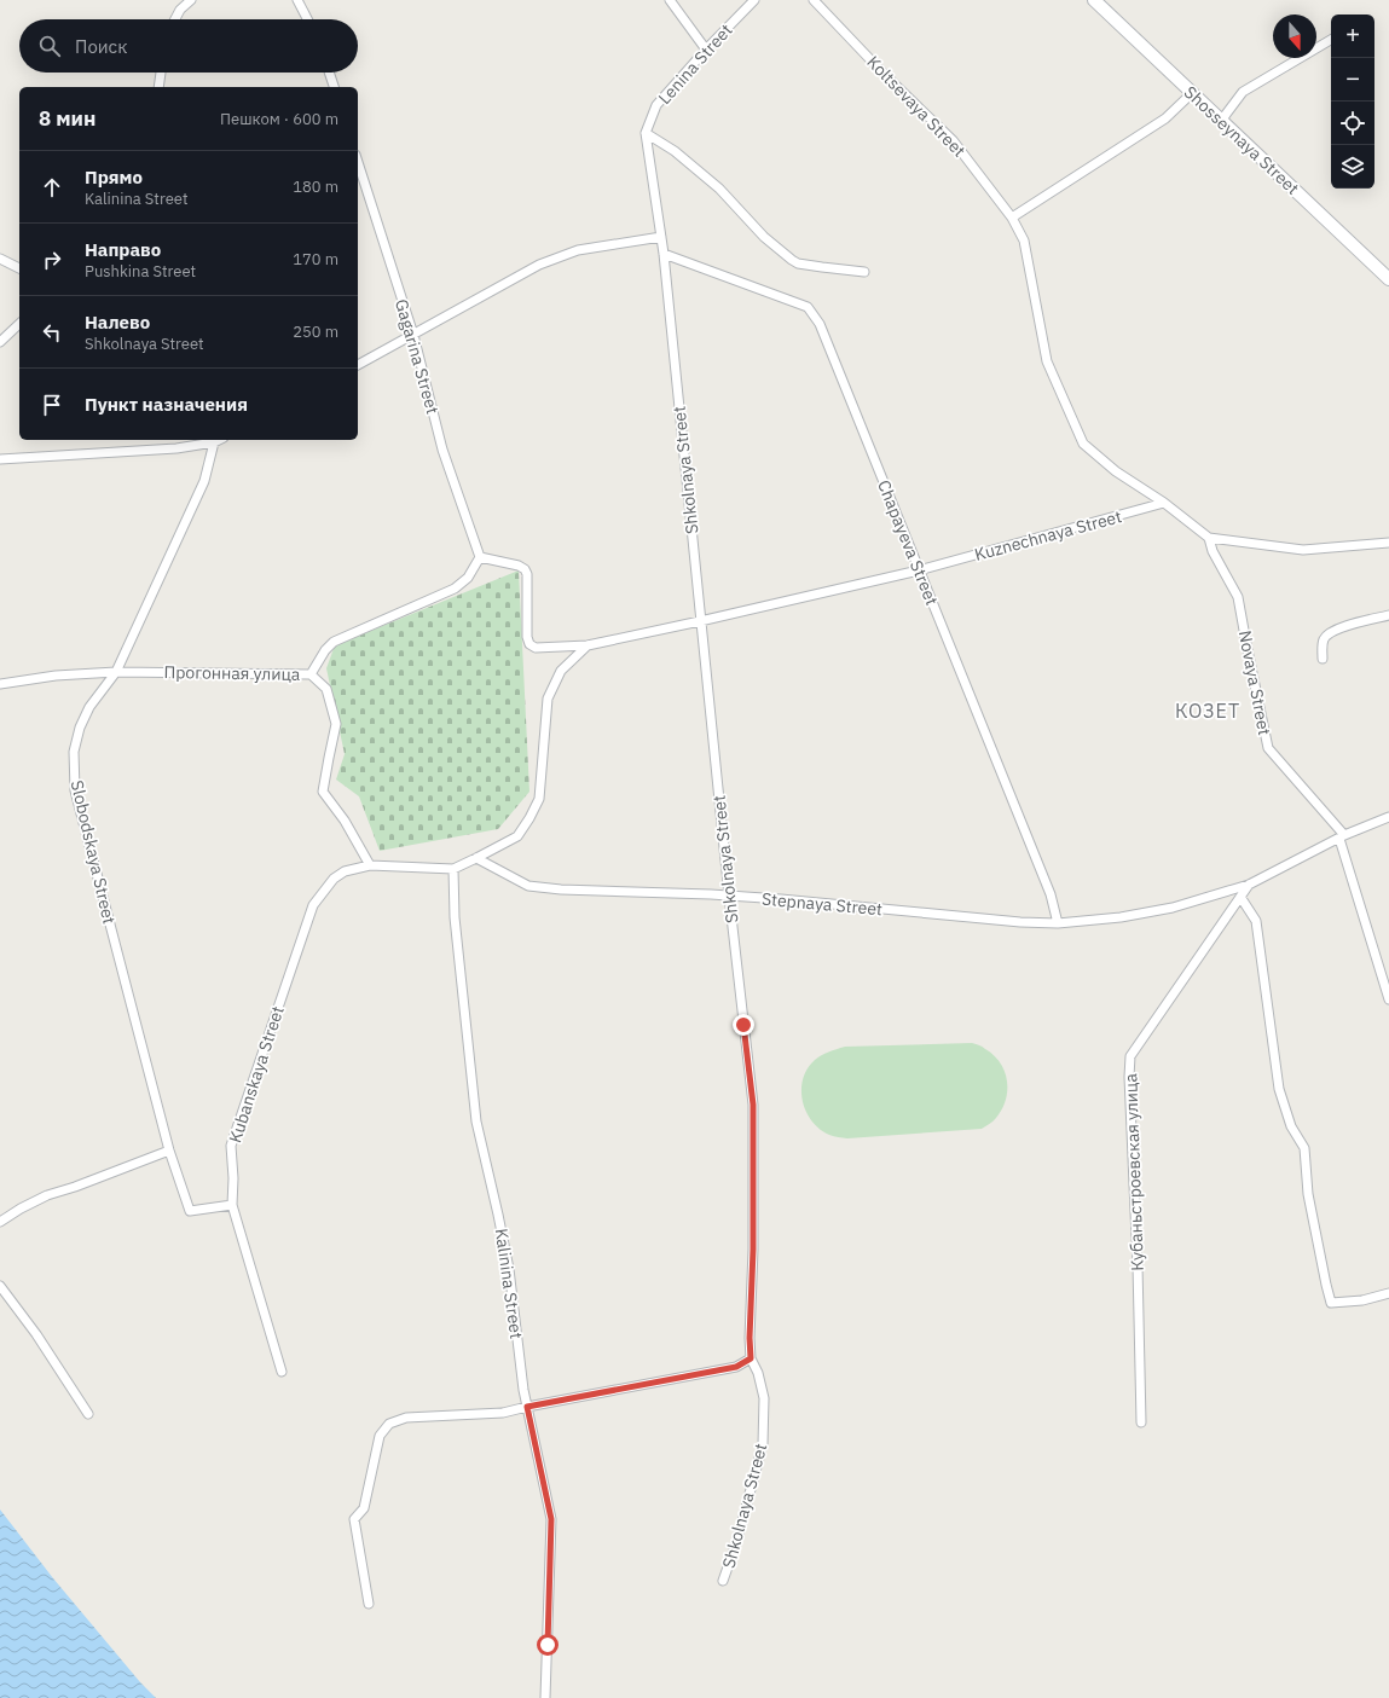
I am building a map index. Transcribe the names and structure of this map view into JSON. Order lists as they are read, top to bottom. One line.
{"streets":{"street":["Lenina Street","Koltsevaya Street","Shosseynaya Street","Gagarina Street","Shkolnaya Street","Kuznechnaya Street","Chapayeva Street","Прогонная улица","Novaya Street","Slobodskaya Street","Stepnaya Street","Kubanskaya Street","Кубаньстроевская улица","Kalinina Street"]},"crossings":[["Lenina Street","Shkolnaya Street"],["Koltsevaya Street","Kuznechnaya Street"],["Gagarina Street","Kuznechnaya Street"],["Gagarina Street","Прогонная улица"],["Shkolnaya Street","Kuznechnaya Street"],["Shkolnaya Street","Chapayeva Street"],["Shkolnaya Street","Stepnaya Street"],["Kuznechnaya Street","Chapayeva Street"],["Kuznechnaya Street","Прогонная улица"],["Chapayeva Street","Stepnaya Street"],["Прогонная улица","Slobodskaya Street"],["Novaya Street","Stepnaya Street"],["Slobodskaya Street","Kubanskaya Street"],["Stepnaya Street","Кубаньстроевская улица"],["Kubanskaya Street","Kalinina Street"]],"districts":["КОЗЕТ"],"north":"bottom","page":{"map_buttons":["+","−"],"search":"Поиск","heading":["8 мин","Пешком · 600 m"],"list":[["Прямо","Kalinina Street","180 m"],["Направо","Pushkina Street","170 m"],["Налево","Shkolnaya Street","250 m"],"Пункт назначения"]}}
